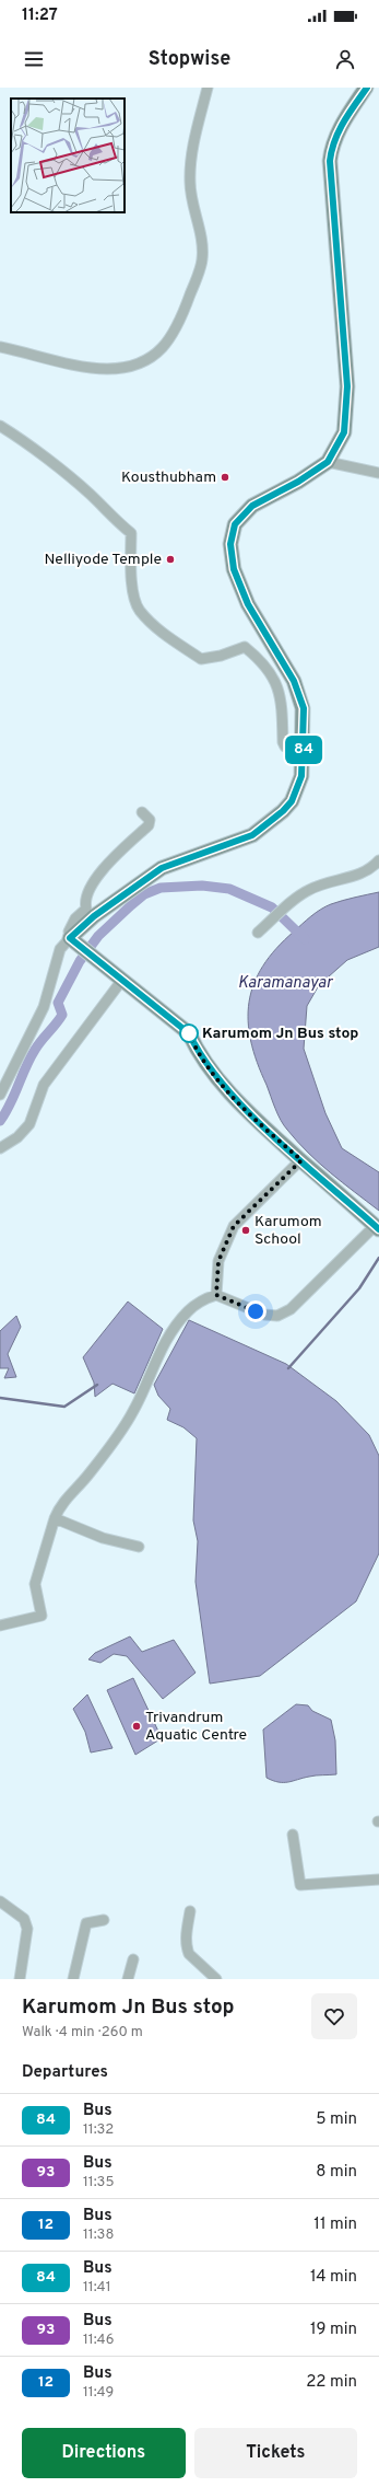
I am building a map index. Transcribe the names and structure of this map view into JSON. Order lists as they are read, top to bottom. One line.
{"water":["Karamanayar"],"places":["Kousthubham","Nelliyode Temple","Karumom Jn Bus stop","Karumom School","Trivandrum Aquatic Centre"],"lines":["bus line 84"],"page":{"status":"11:27","header":"Stopwise","on_map":"84","heading":[["Karumom Jn Bus stop","Walk · 4 min · 260 m"],"Departures"],"list":[{"mark":"84","name":"Bus","note":"11:32","value":"5 min"},{"mark":"93","name":"Bus","note":"11:35","value":"8 min"},{"mark":"12","name":"Bus","note":"11:38","value":"11 min"},{"mark":"84","name":"Bus","note":"11:41","value":"14 min"},{"mark":"93","name":"Bus","note":"11:46","value":"19 min"},{"mark":"12","name":"Bus","note":"11:49","value":"22 min"}],"buttons":["Directions","Tickets"]}}
